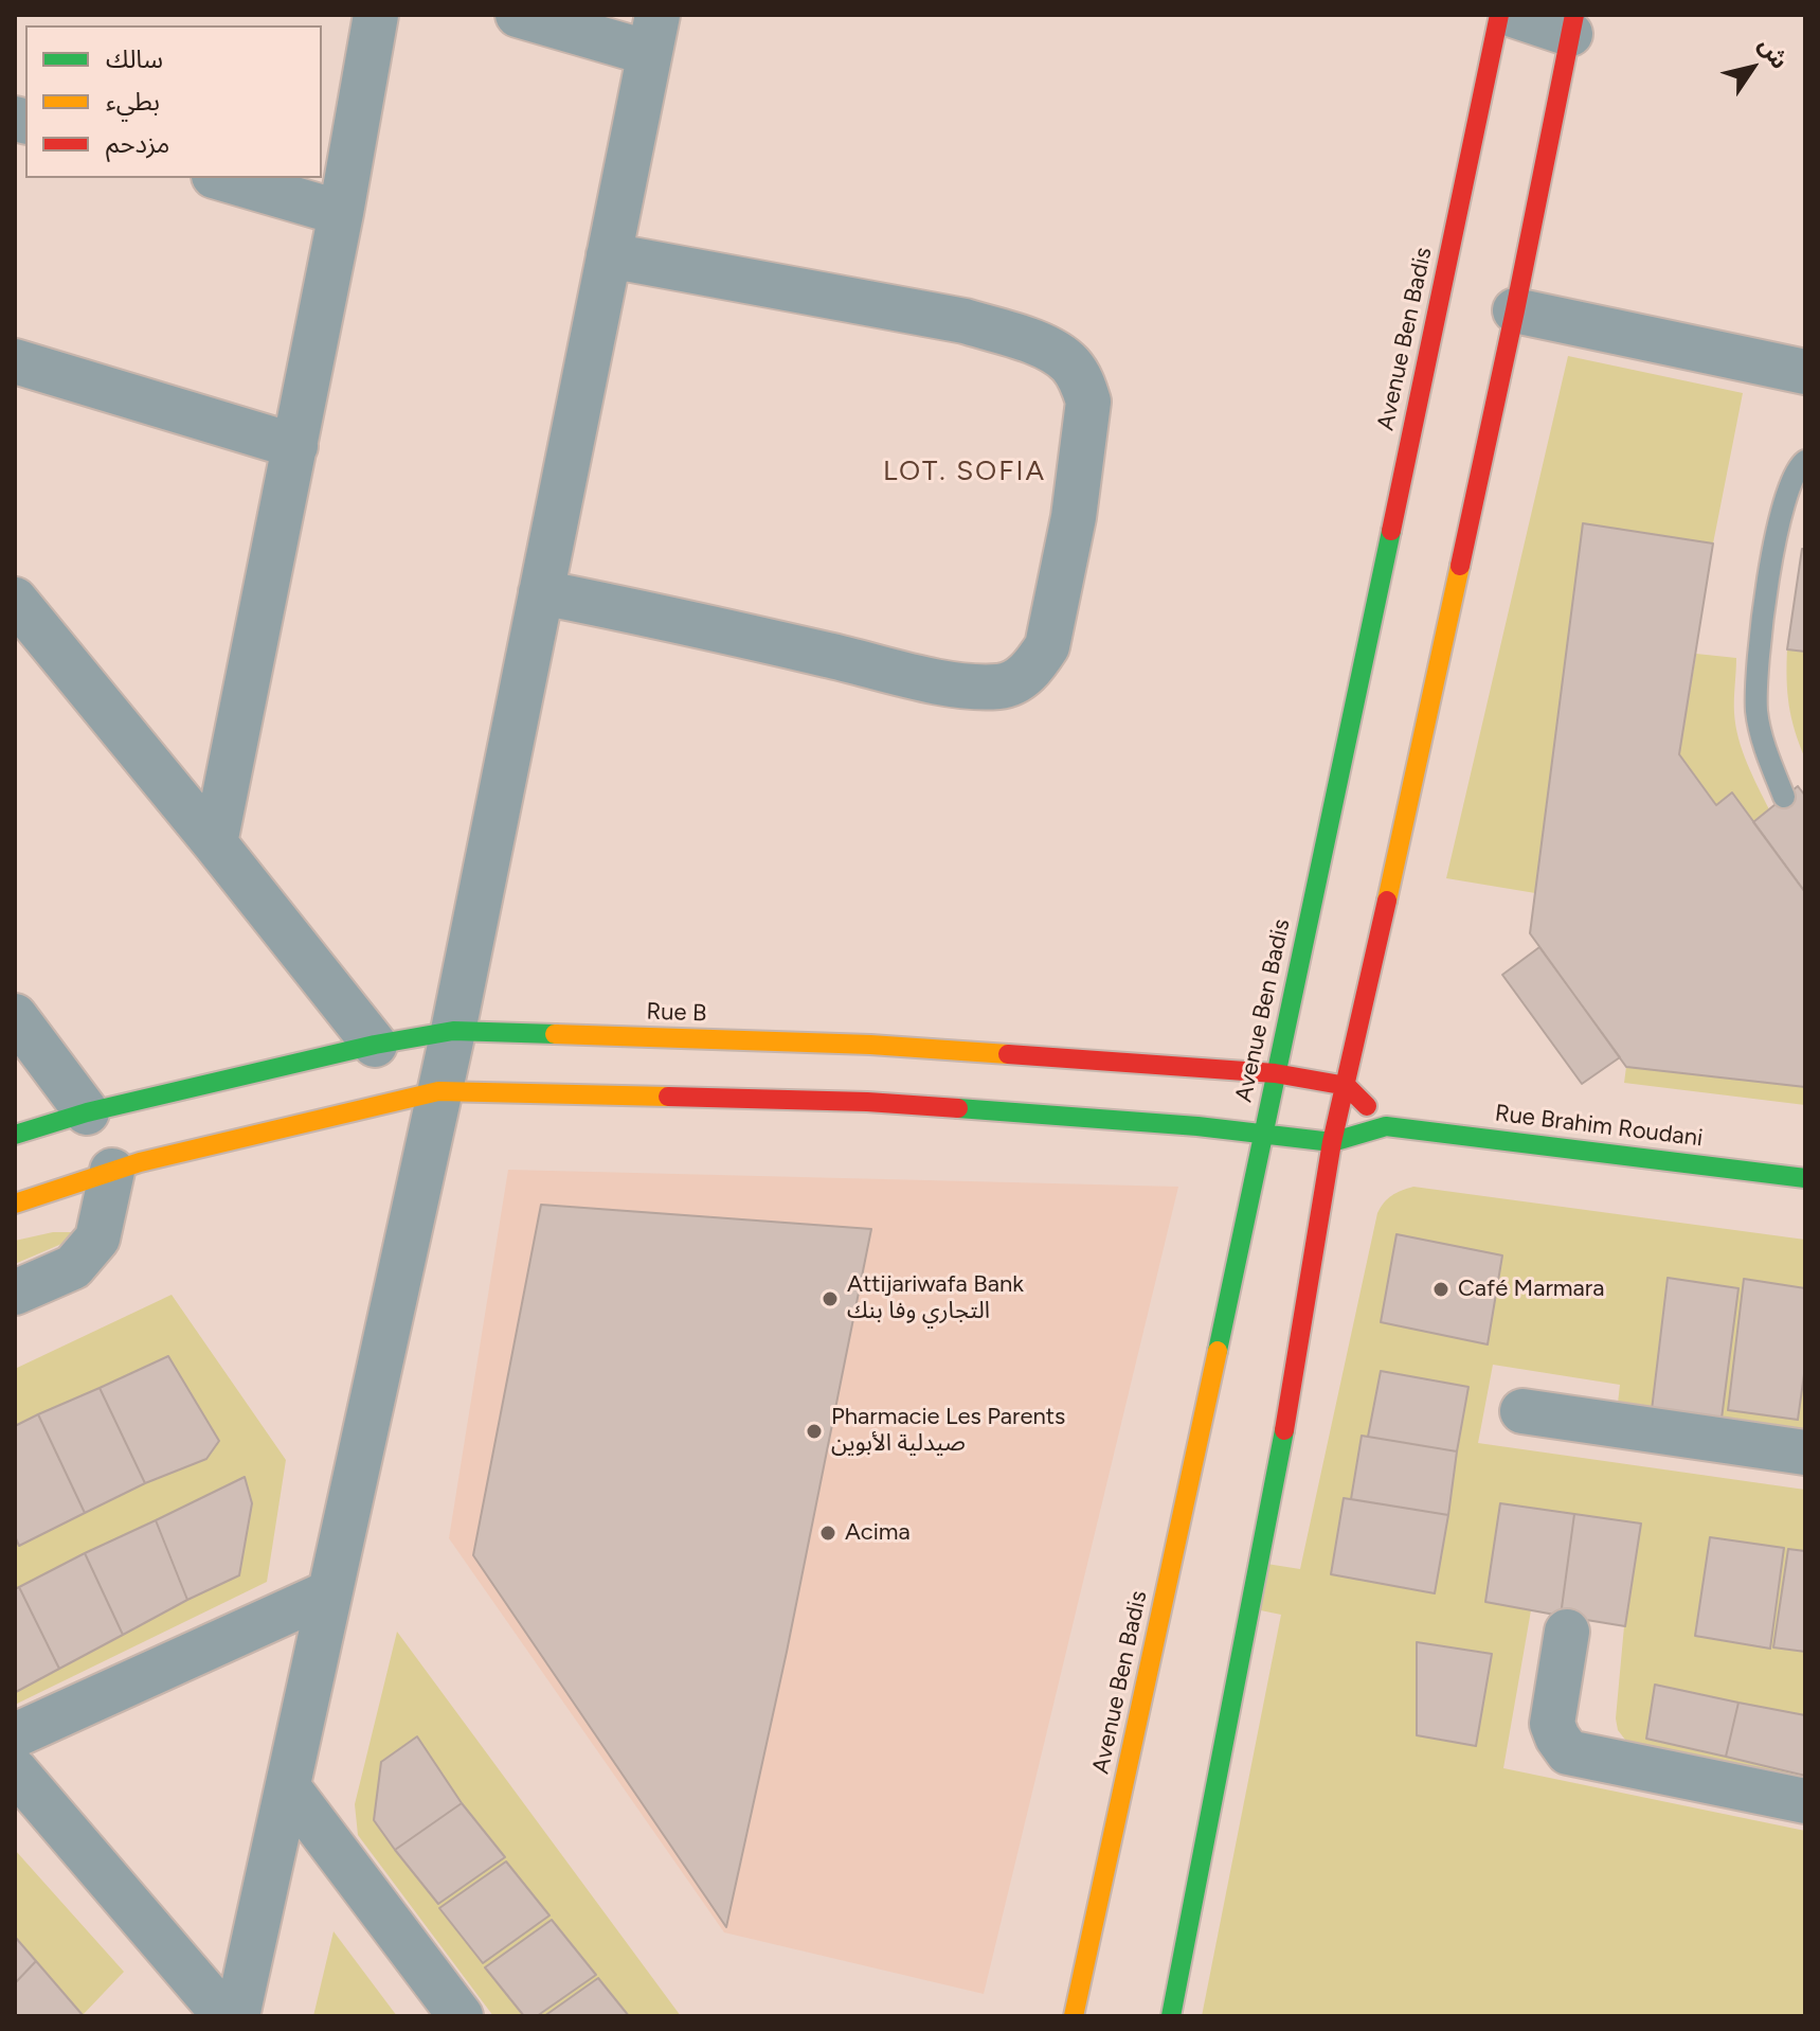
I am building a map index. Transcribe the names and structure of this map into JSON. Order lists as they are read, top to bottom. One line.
{"streets":{"main road":["Avenue Ben Badis","Rue B","Rue Brahim Roudani"]},"crossings":[["Avenue Ben Badis","Rue B"]],"districts":["LOT. SOFIA"],"places":["Café Marmara","Attijariwafa Bank التجاري وفا بنك","Pharmacie Les Parents صيدلية الأبوين","Acima"],"legend":["سالك","بطيء","مزدحم"],"north":"top right"}
